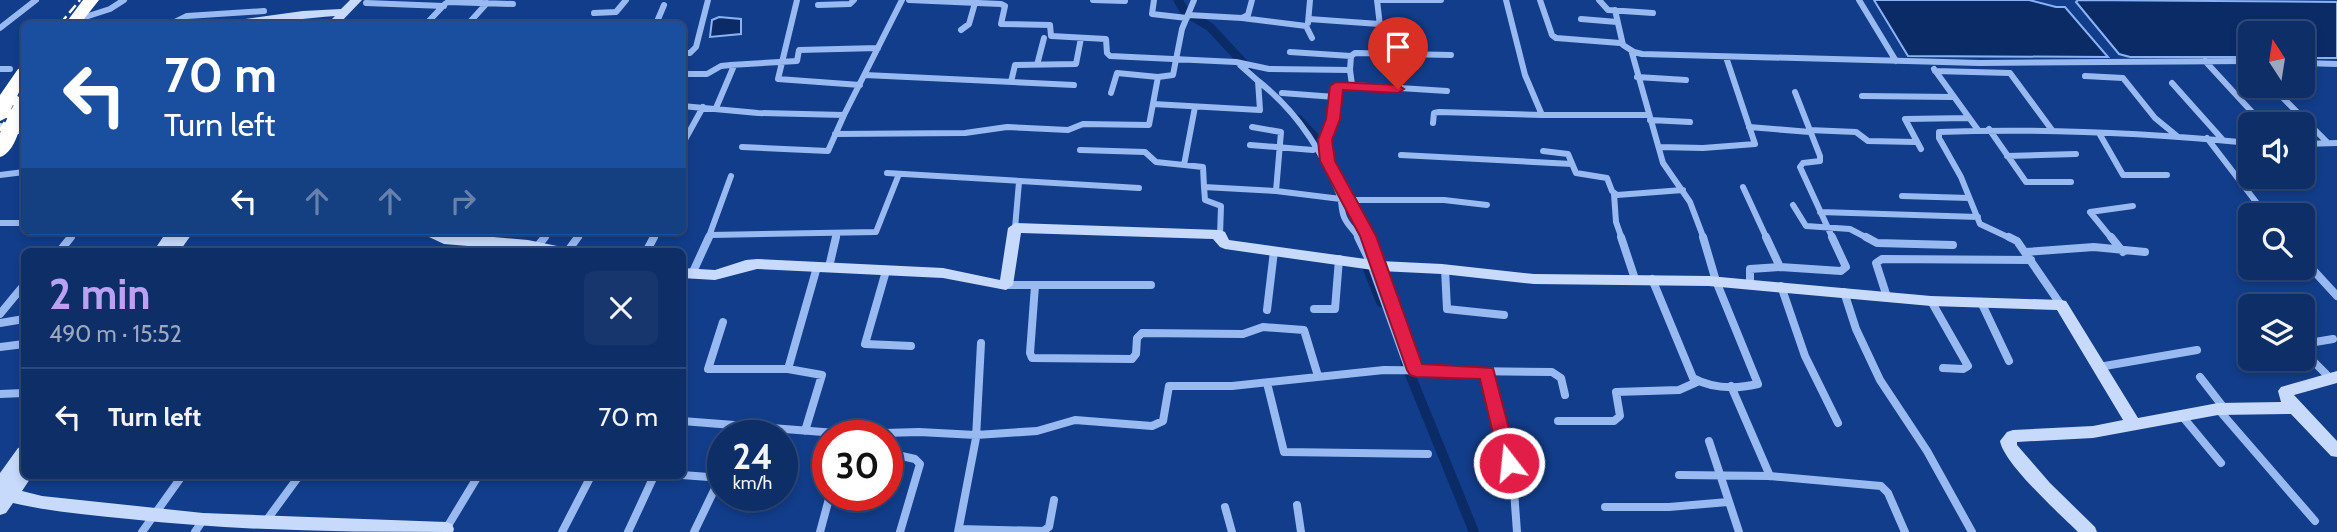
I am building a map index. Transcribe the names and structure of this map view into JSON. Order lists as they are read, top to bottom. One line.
{"north":"top","page":{"turn":["70 m","Turn left"],"heading":["2 min","490 m · 15:52"],"list":[{"name":"Turn left","value":"70 m"}],"speed":"24 km/h","limit":"30"}}
